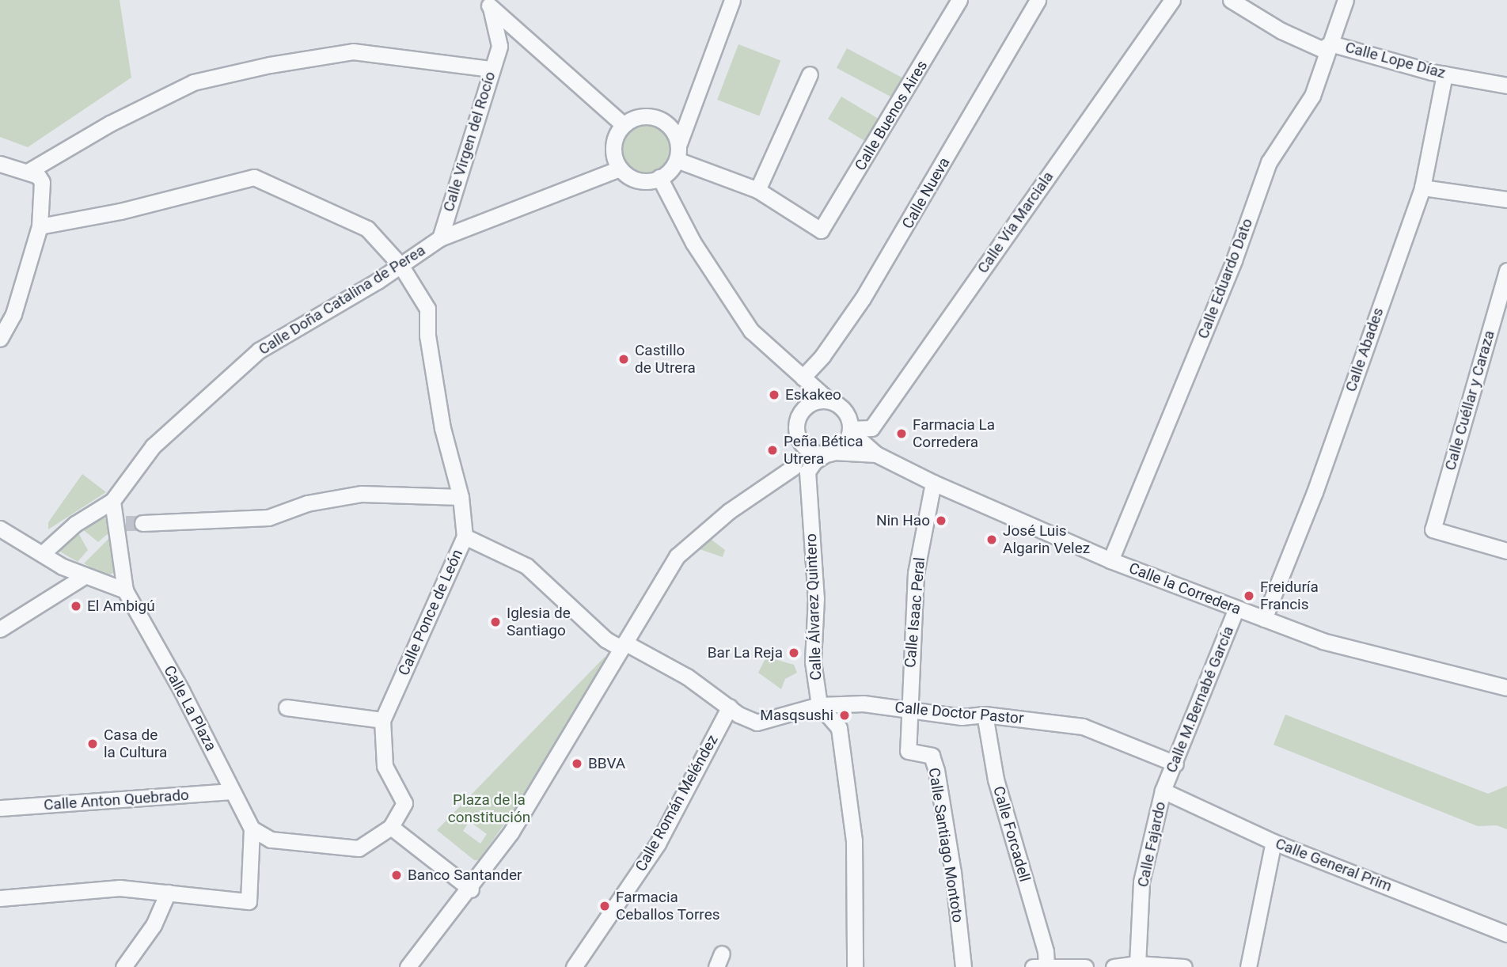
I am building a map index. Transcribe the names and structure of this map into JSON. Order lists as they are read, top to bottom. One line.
{"streets":{"street":["Calle Lope Díaz","Calle Buenos Aires","Calle Virgen del Rocío","Calle Nueva","Calle Vía Marciala","Calle Eduardo Dato","Calle Doña Catalina de Perea","Calle Abades","Calle Cuéllar y Caraza","Calle la Corredera","Calle Álvarez Quintero","Calle Ponce de León","Calle Isaac Peral","Calle M.Bernabé García","Calle La Plaza","Calle Doctor Pastor","Calle Anton Quebrado","Calle Román Meléndez","Calle Forcadell","Calle Fajardo","Calle Santiago Montoto","Calle General Prim"]},"crossings":[["Calle Lope Díaz","Calle Eduardo Dato"],["Calle Lope Díaz","Calle Abades"],["Calle Virgen del Rocío","Calle Doña Catalina de Perea"],["Calle Vía Marciala","Calle la Corredera"],["Calle Eduardo Dato","Calle la Corredera"],["Calle Doña Catalina de Perea","Calle Ponce de León"],["Calle Abades","Calle la Corredera"],["Calle la Corredera","Calle Isaac Peral"],["Calle la Corredera","Calle M.Bernabé García"],["Calle Álvarez Quintero","Calle Doctor Pastor"],["Calle Ponce de León","Calle Doctor Pastor"],["Calle Isaac Peral","Calle Doctor Pastor"],["Calle Isaac Peral","Calle Santiago Montoto"],["Calle M.Bernabé García","Calle Doctor Pastor"],["Calle M.Bernabé García","Calle Fajardo"],["Calle M.Bernabé García","Calle General Prim"],["Calle La Plaza","Calle Anton Quebrado"],["Calle Doctor Pastor","Calle Román Meléndez"],["Calle Doctor Pastor","Calle Forcadell"],["Calle Doctor Pastor","Calle Santiago Montoto"],["Calle Fajardo","Calle General Prim"]],"parks":["Plaza de la constitución"],"places":["Castillo de Utrera","Eskakeo","Farmacia La Corredera","Peña Bética Utrera","Nin Hao","José Luis Algarin Velez","Freiduría Francis","El Ambigú","Iglesia de Santiago","Bar La Reja","Masqsushi","Casa de la Cultura","BBVA","Banco Santander","Farmacia Ceballos Torres"]}
